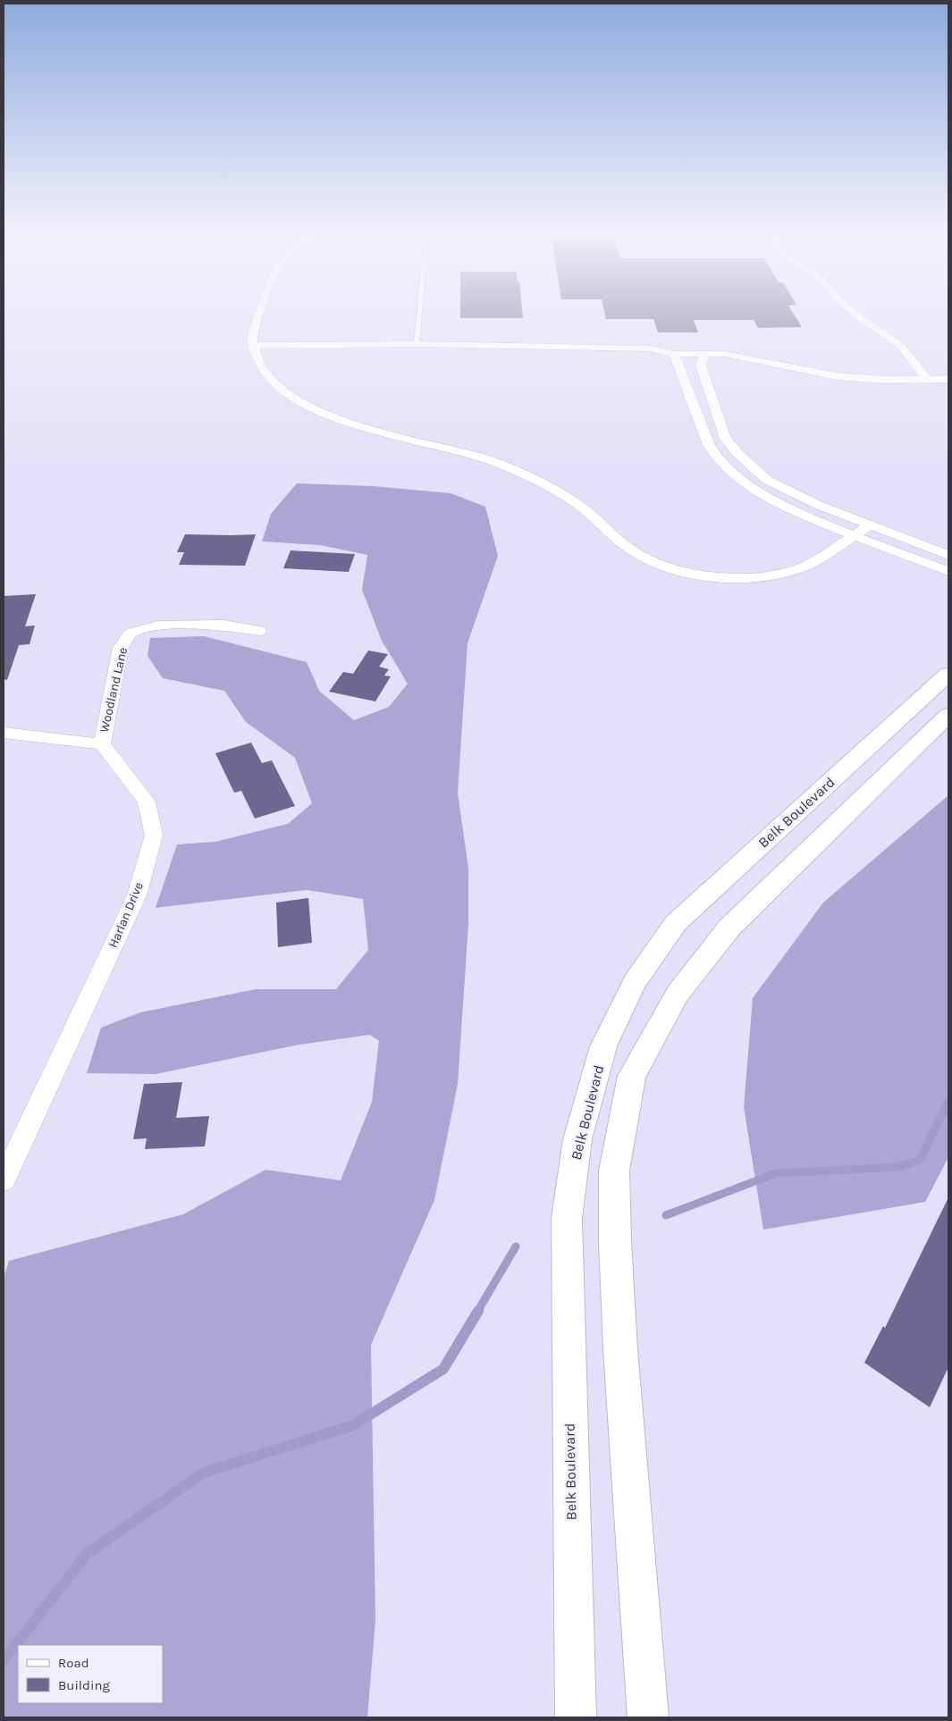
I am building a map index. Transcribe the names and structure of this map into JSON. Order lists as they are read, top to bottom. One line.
{"streets":{"street":["Woodland Lane","Belk Boulevard","Harlan Drive"]},"crossings":[["Woodland Lane","Harlan Drive"]],"legend":["Road","Building"]}
